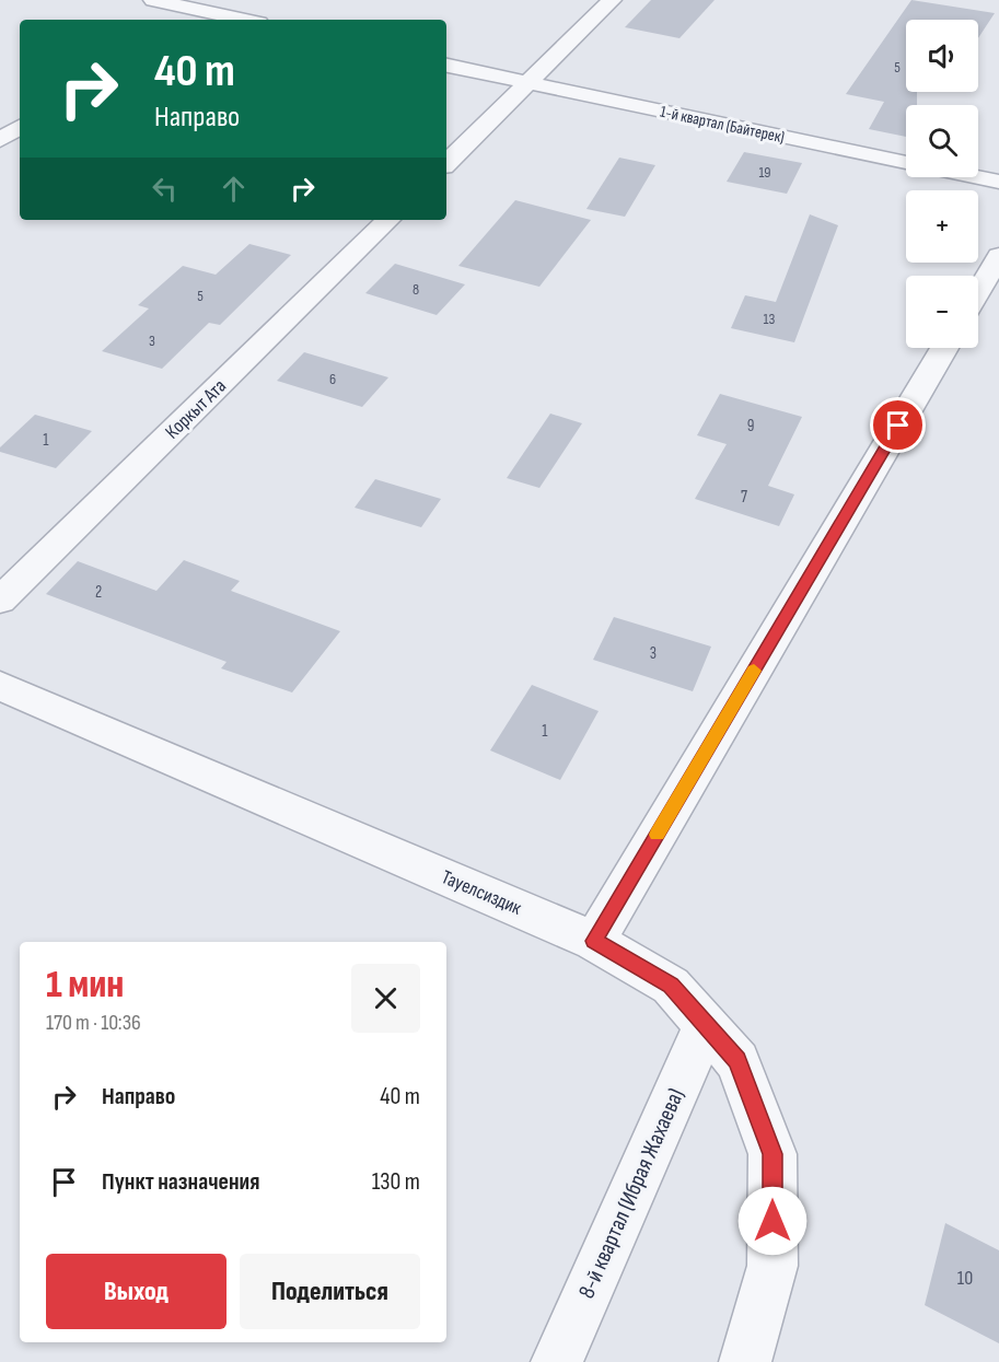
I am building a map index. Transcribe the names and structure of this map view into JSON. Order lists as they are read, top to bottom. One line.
{"streets":{"street":["1-й квартал (Байтерек)","Коркыт Ата","Тауелсиздик","8-й квартал (Ибрая Жахаева)"]},"crossings":[["Тауелсиздик","8-й квартал (Ибрая Жахаева)"]],"house_numbers":["5","19","8","5","13","3","6","9","1","7","2","3","1","10"],"page":{"map_buttons":["+","−"],"turn":["40 m","Направо"],"heading":["1 мин","170 m · 10:36"],"list":[{"name":"Направо","value":"40 m"},{"name":"Пункт назначения","value":"130 m"}],"buttons":["Выход","Поделиться"]}}
